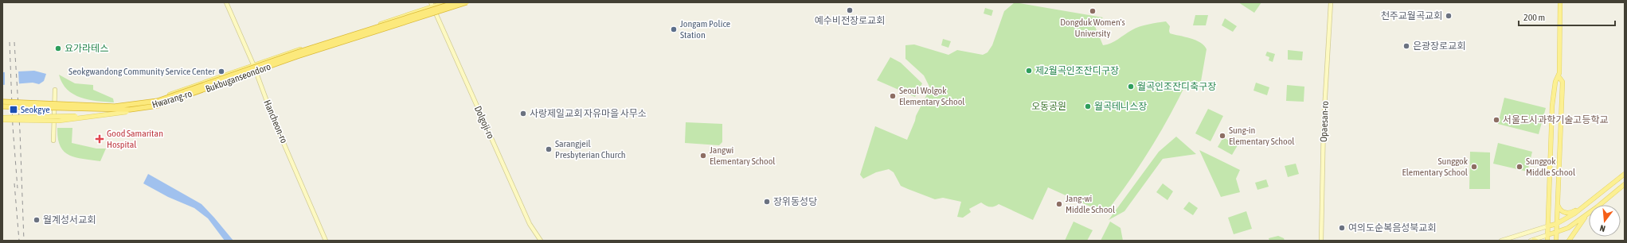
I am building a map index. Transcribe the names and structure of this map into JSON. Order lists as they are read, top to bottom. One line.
{"streets":{"highway":["Bukbuganseondoro"],"main road":["Hwarang-ro","Hancheon-ro","Opaesan-ro","Dolgoji-ro"]},"crossings":[["Hwarang-ro","Hancheon-ro"],["Hwarang-ro","Dolgoji-ro"]],"parks":["오동공원"],"places":{"other":["예수비전장로교회","Dongduk Women's University","천주교월곡교회","Jongam Police Station","은광장로교회","요가라테스","제2월곡인조잔디구장","Seokgwandong Community Service Center","월곡인조잔디축구장","Seoul Wolgok Elementary School","월곡테니스장","사랑제일교회 자유마을 사무소","서울도시과학기술고등학교","Sung-in Elementary School","Sarangjeil Presbyterian Church","Jangwi Elementary School","Sunggok Elementary School","Sunggok Middle School","장위동성당","Jang-wi Middle School","월계성서교회","여의도순복음성북교회"],"transit":["Seokgye"],"health":["Good Samaritan Hospital"]},"scale_bar":"200 m","north":"bottom"}
